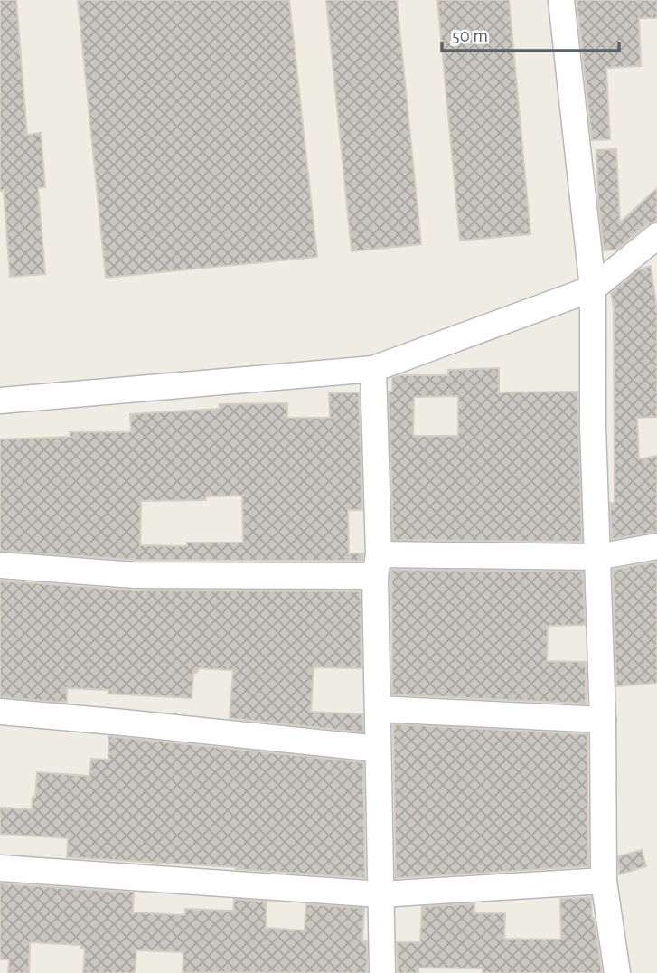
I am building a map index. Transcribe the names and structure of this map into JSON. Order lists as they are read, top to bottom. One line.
{"scale_bar":"50 m"}
